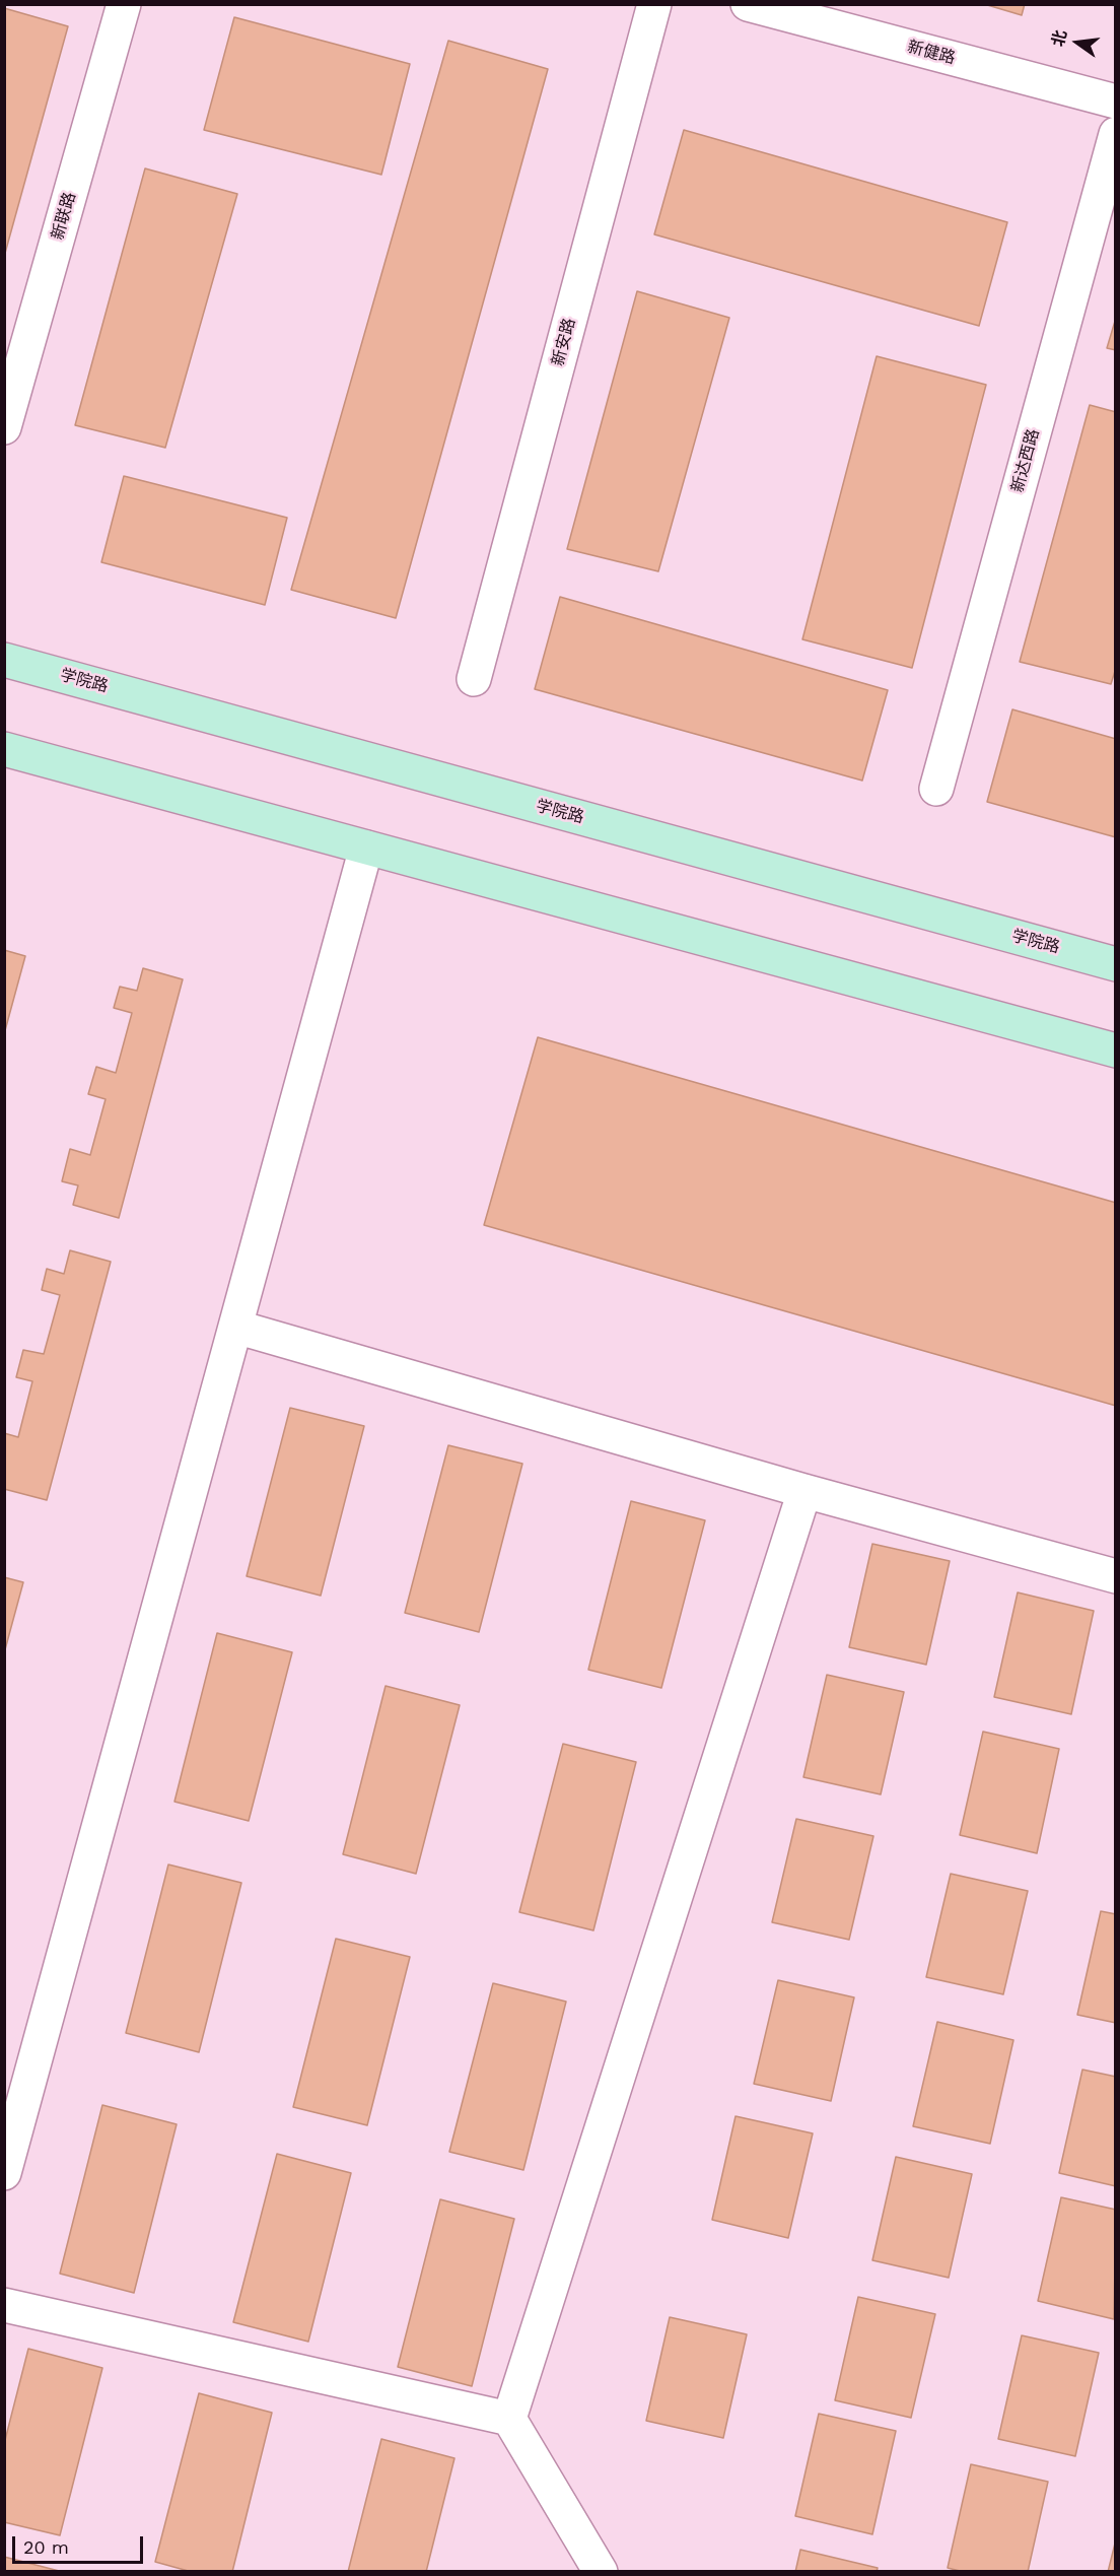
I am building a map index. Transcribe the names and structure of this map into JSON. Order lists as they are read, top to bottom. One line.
{"streets":{"main road":["学院路"],"street":["新健路","新联路","新安路","新达西路"]},"scale_bar":"20 m","north":"left"}
